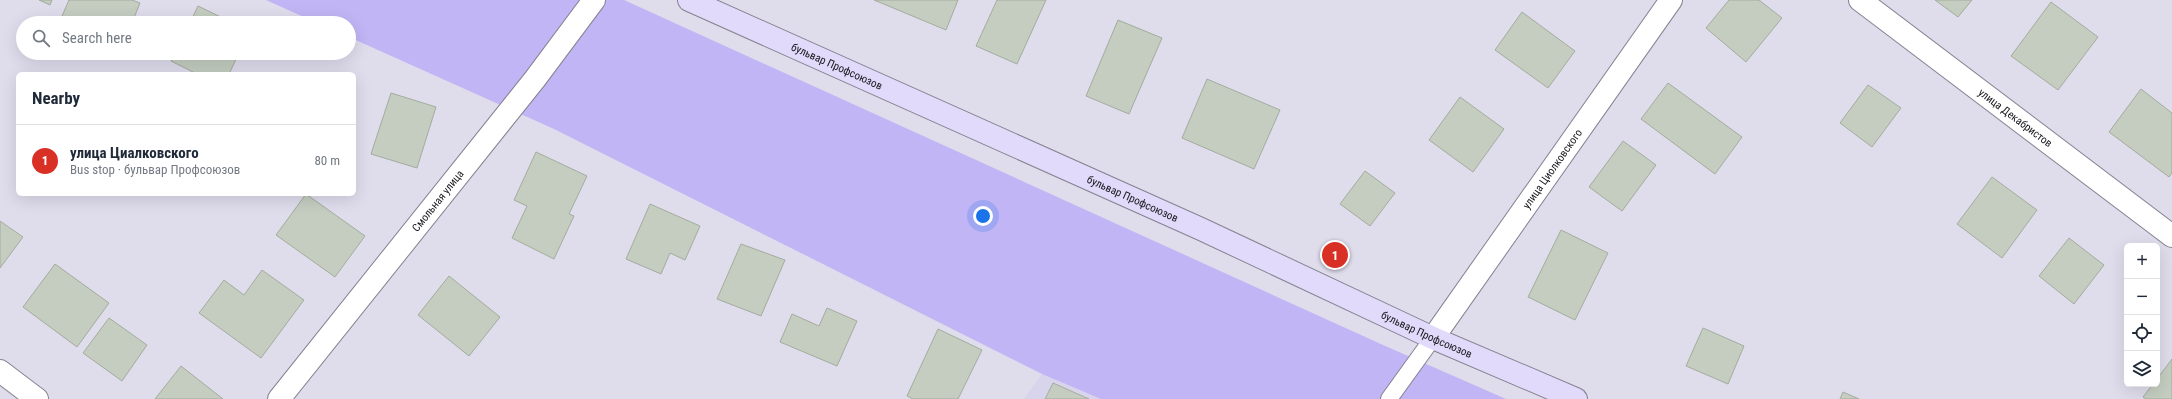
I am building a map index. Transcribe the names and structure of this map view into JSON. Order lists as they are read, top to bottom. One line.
{"streets":{"main road":["бульвар Профсоюзов"],"street":["улица Декабристов","улица Циолковского","Смольная улица"]},"crossings":[["бульвар Профсоюзов","улица Циолковского"]],"page":{"search":"Search here","heading":"Nearby","list":[{"mark":"1","name":"улица Циалковского","note":"Bus stop · бульвар Профсоюзов","value":"80 m"}],"pins":"1","map_buttons":["+","−"]}}
